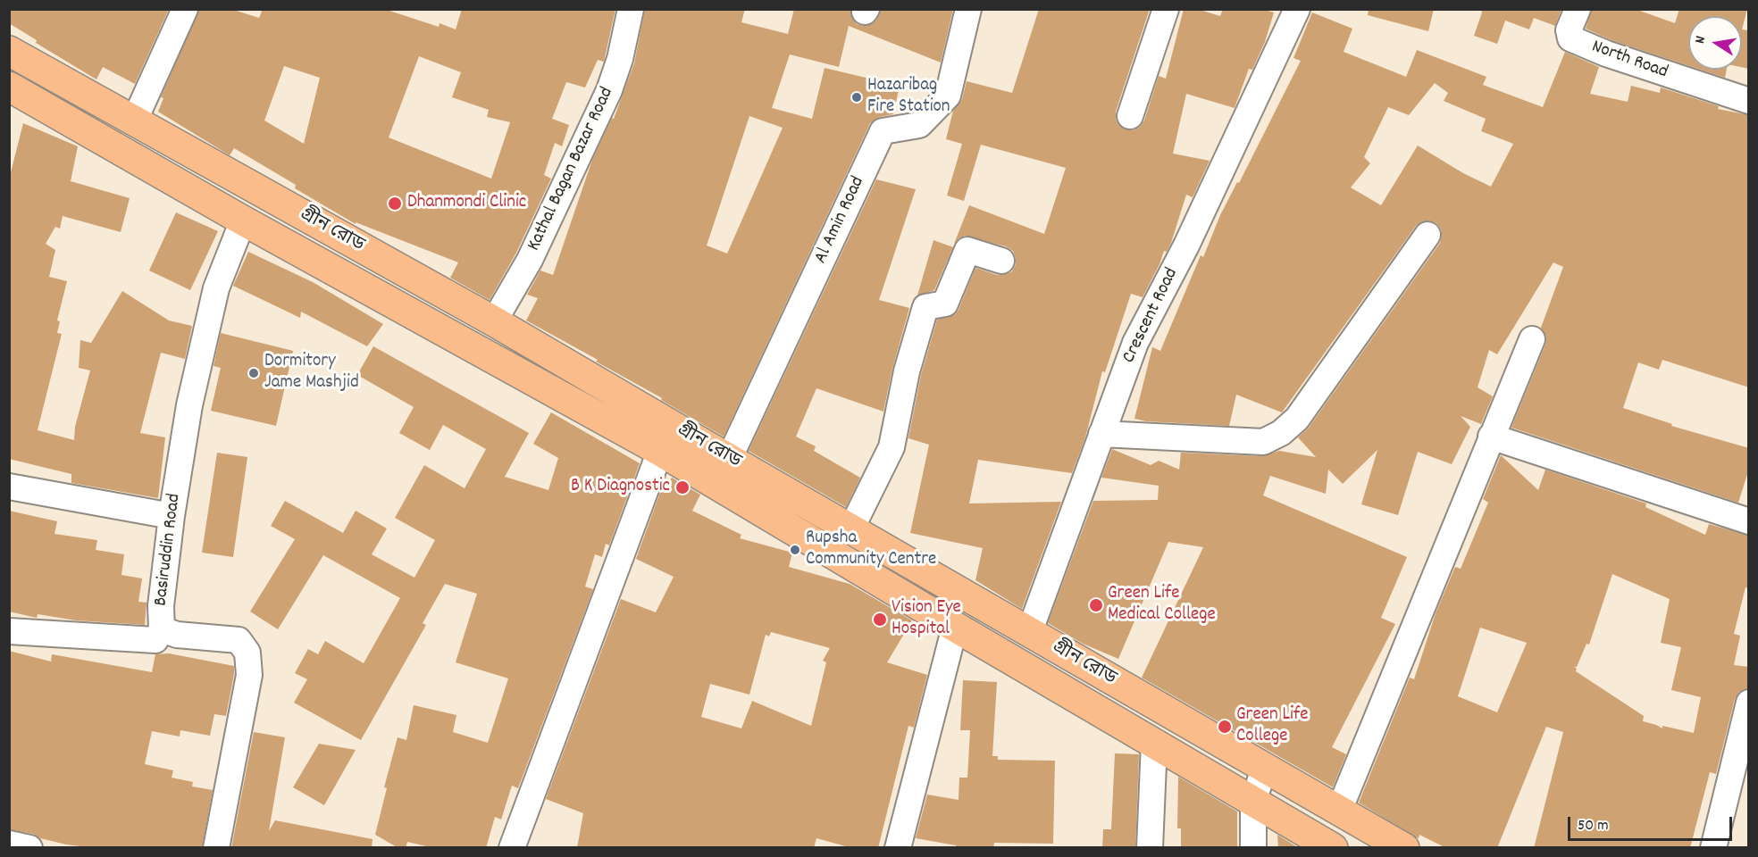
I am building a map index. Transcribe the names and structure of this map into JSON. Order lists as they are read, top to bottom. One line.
{"streets":{"main road":["গ্রীন রোড"],"street":["North Road","Kathal Bagan Bazar Road","Al Amin Road","Crescent Road","Basiruddin Road"]},"crossings":[["Kathal Bagan Bazar Road","গ্রীন রোড"],["Al Amin Road","গ্রীন রোড"],["গ্রীন রোড","Crescent Road"],["গ্রীন রোড","Basiruddin Road"]],"places":["Hazaribag Fire Station","Dhanmondi Clinic","Dormitory Jame Mashjid","B K Diagnostic","Rupsha Community Centre","Green Life Medical College","Vision Eye Hospital","Green Life College"],"scale_bar":"50 m","north":"left"}
